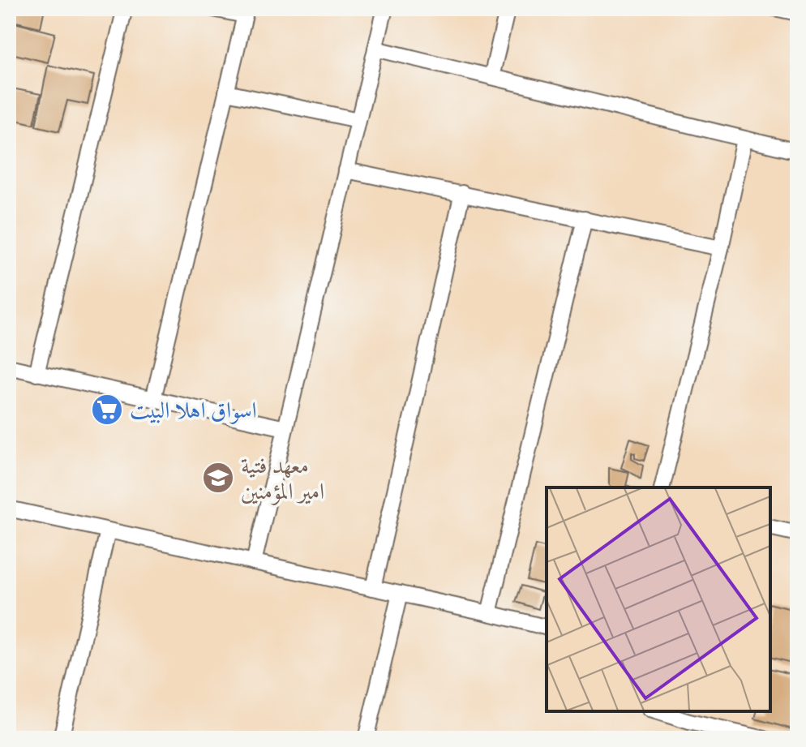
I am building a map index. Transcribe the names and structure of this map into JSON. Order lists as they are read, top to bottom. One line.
{"places":{"supermarket":["اسواق اهلا البيت"],"school or university":["معهد فتية امير المؤمنين"]}}
